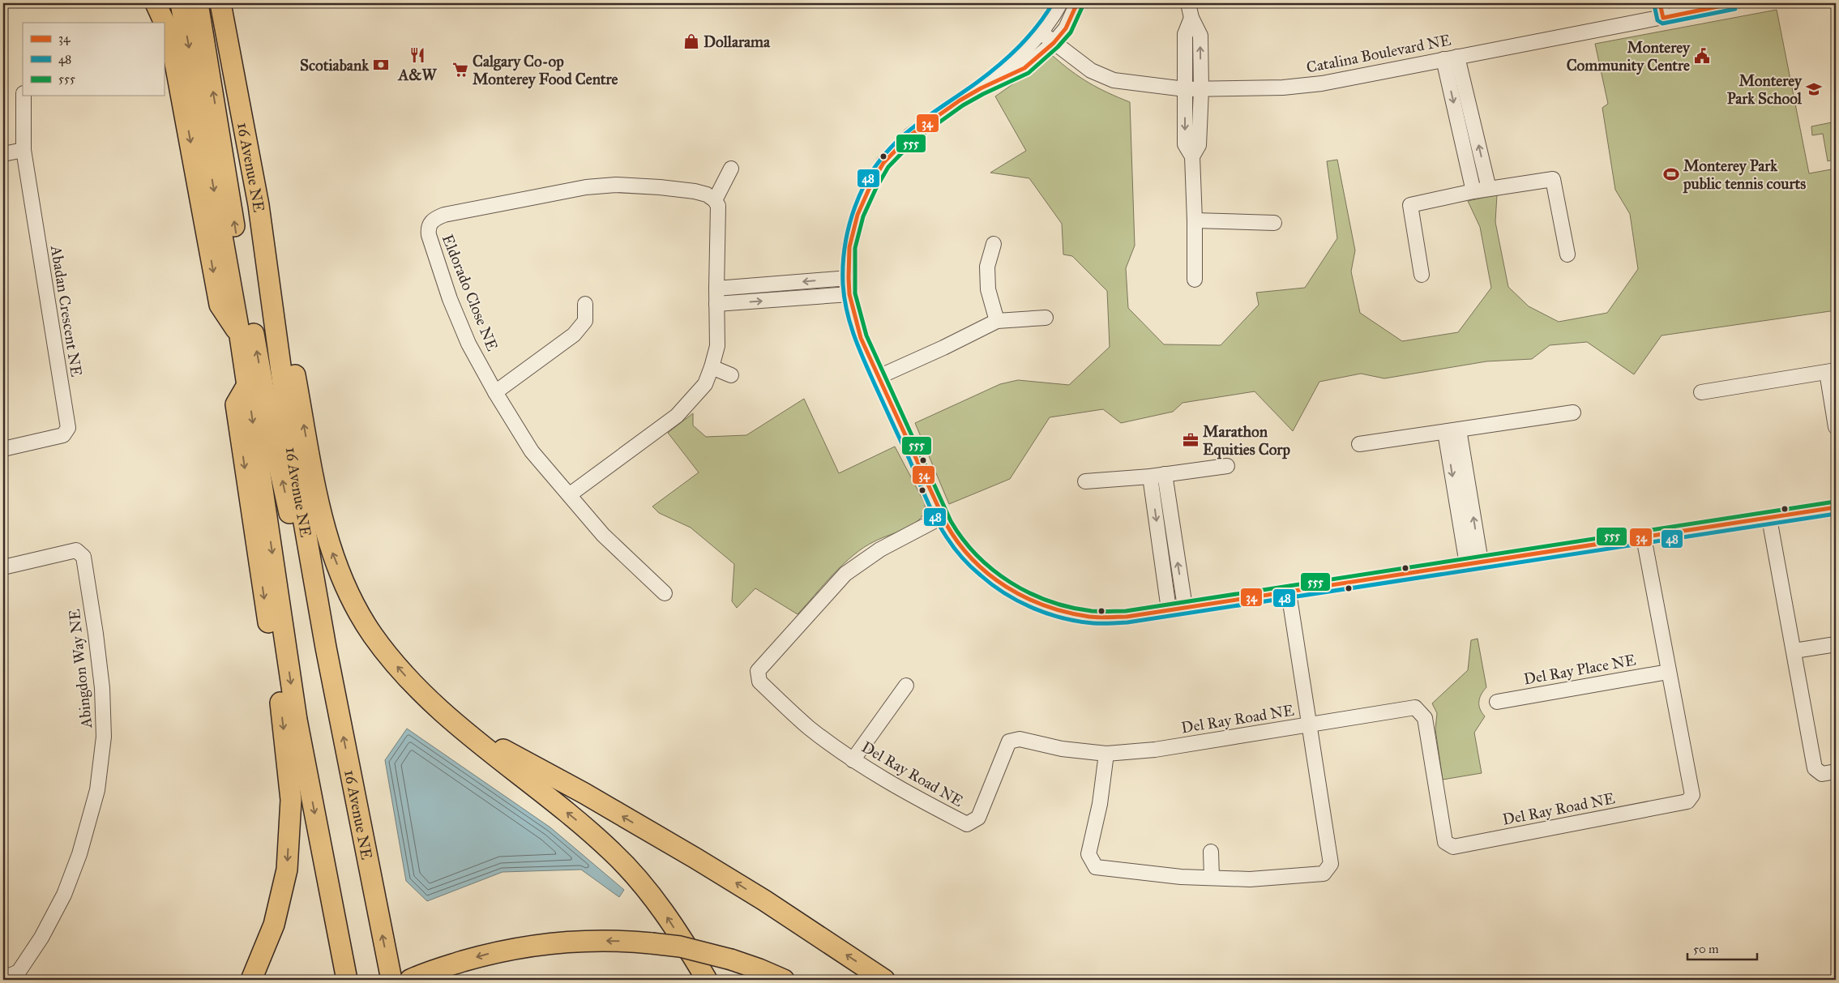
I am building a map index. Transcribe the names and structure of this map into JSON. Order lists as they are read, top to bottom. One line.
{"streets":{"highway":["16 Avenue NE"],"street":["Catalina Boulevard NE","Eldorado Close NE","Abadan Crescent NE","Abingdon Way NE","Del Ray Place NE","Del Ray Road NE"]},"crossings":[["Del Ray Place NE","Del Ray Road NE"]],"places":{"shop":["Dollarama"],"restaurant":["A&W"],"public building":["Monterey Community Centre"],"bank":["Scotiabank"],"supermarket":["Calgary Co-op Monterey Food Centre"],"school or university":["Monterey Park School"],"sports":["Monterey Park public tennis courts"],"office":["Marathon Equities Corp"]},"lines":["transit line 34","transit line 48","transit line 555"],"legend":["34","48","555"],"scale_bar":"50 m"}
